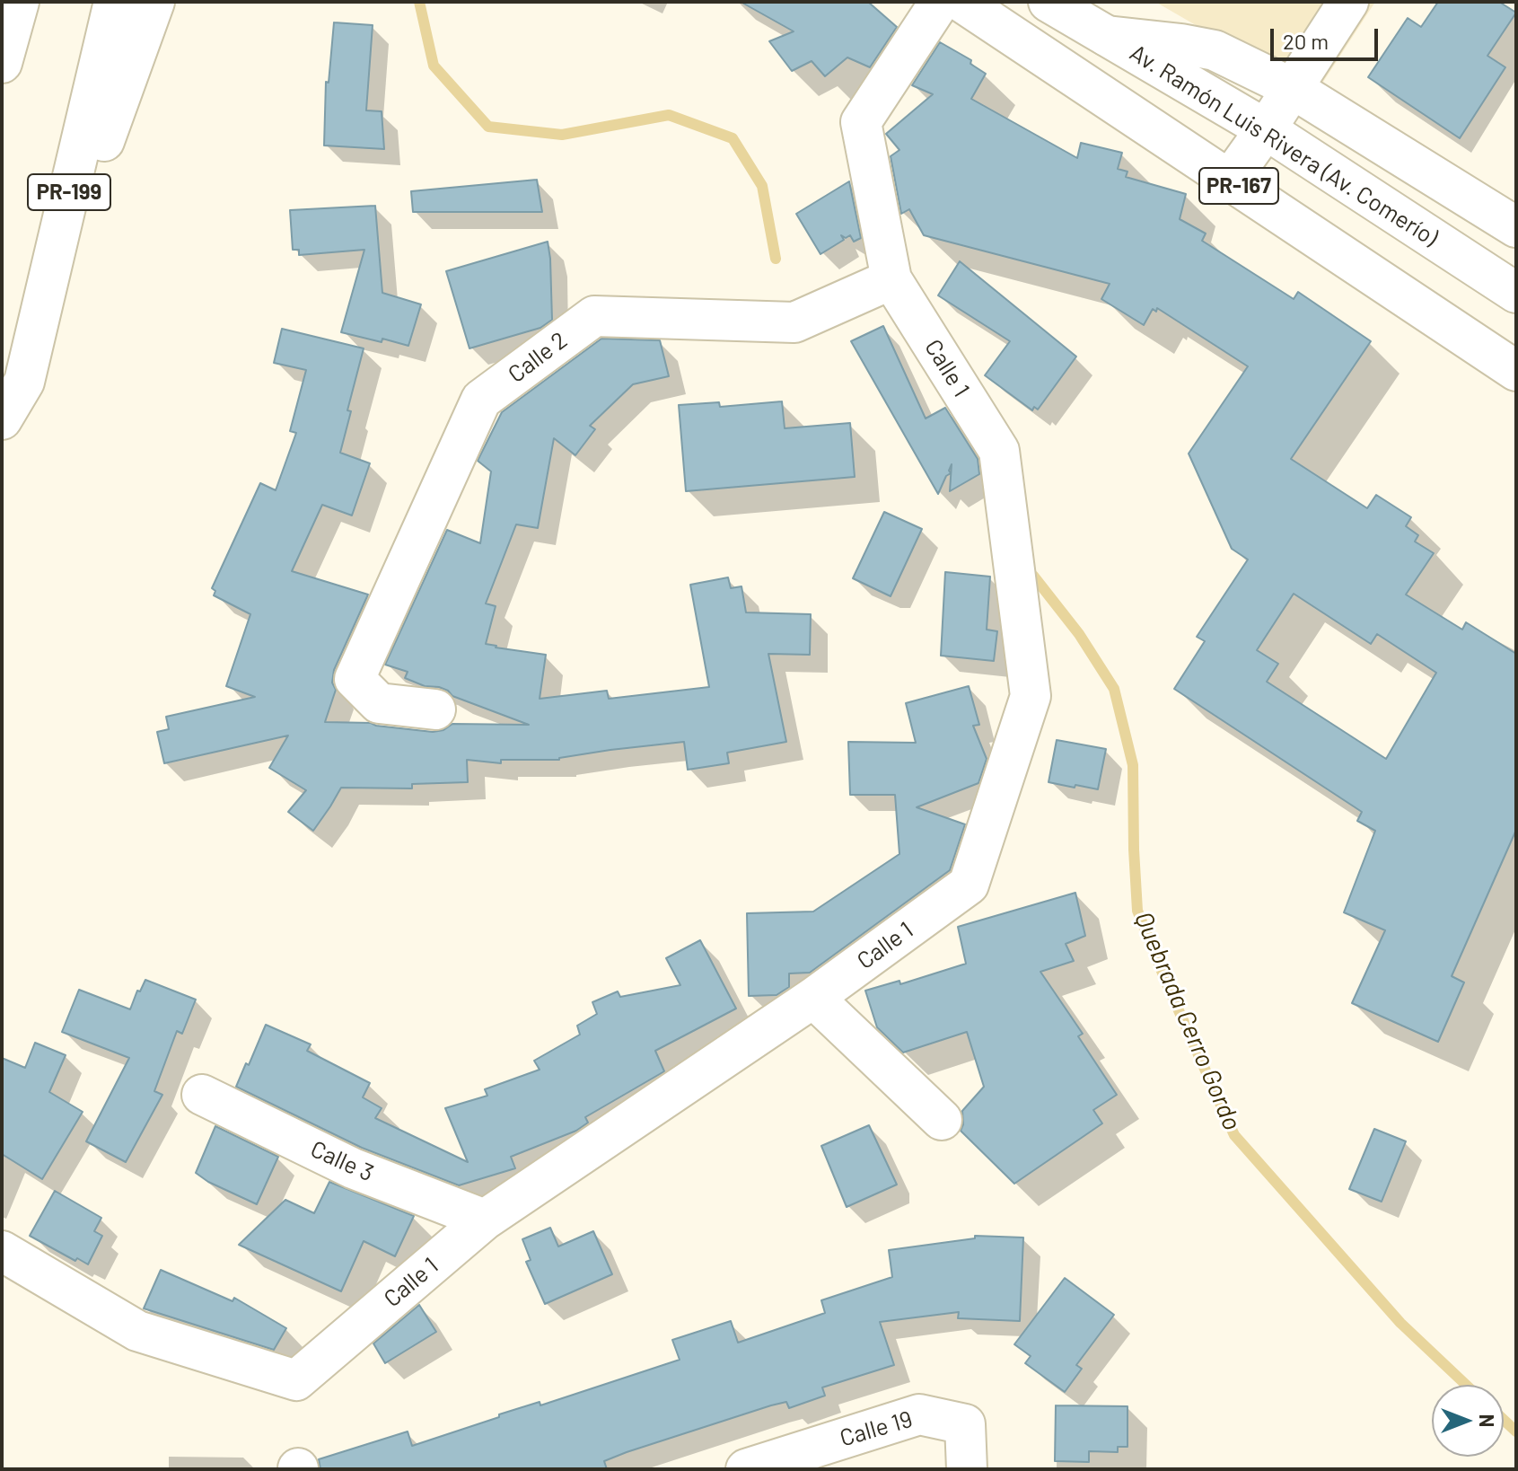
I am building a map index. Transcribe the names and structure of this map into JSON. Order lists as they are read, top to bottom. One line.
{"streets":{"main road":["Av. Ramón Luis Rivera (Av. Comerío)","PR-167","PR-199","Calle 2","Calle 1","Calle 3","Calle 19"]},"crossings":[["Calle 2","Calle 1"],["Calle 1","Calle 3"]],"water":["Quebrada Cerro Gordo"],"scale_bar":"20 m","north":"right"}
